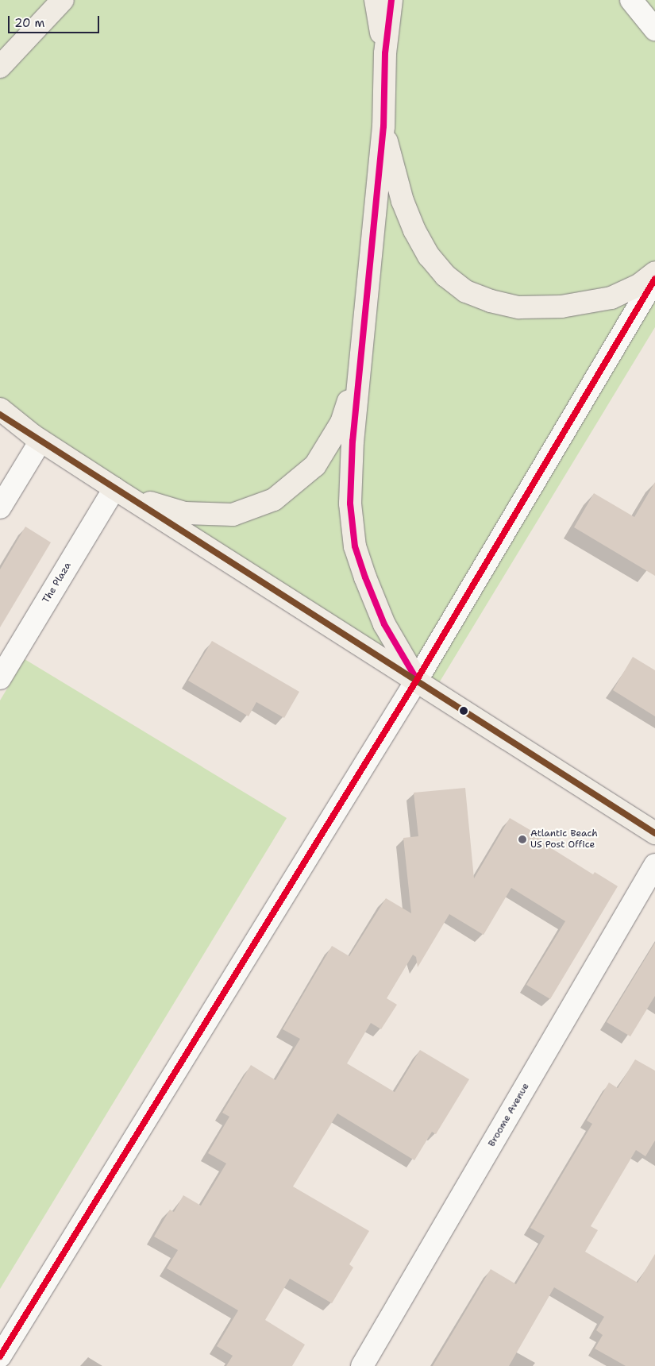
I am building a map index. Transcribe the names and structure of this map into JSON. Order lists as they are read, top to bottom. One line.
{"streets":{"street":["The Plaza","Broome Avenue"]},"places":["Atlantic Beach US Post Office"],"scale_bar":"20 m"}
